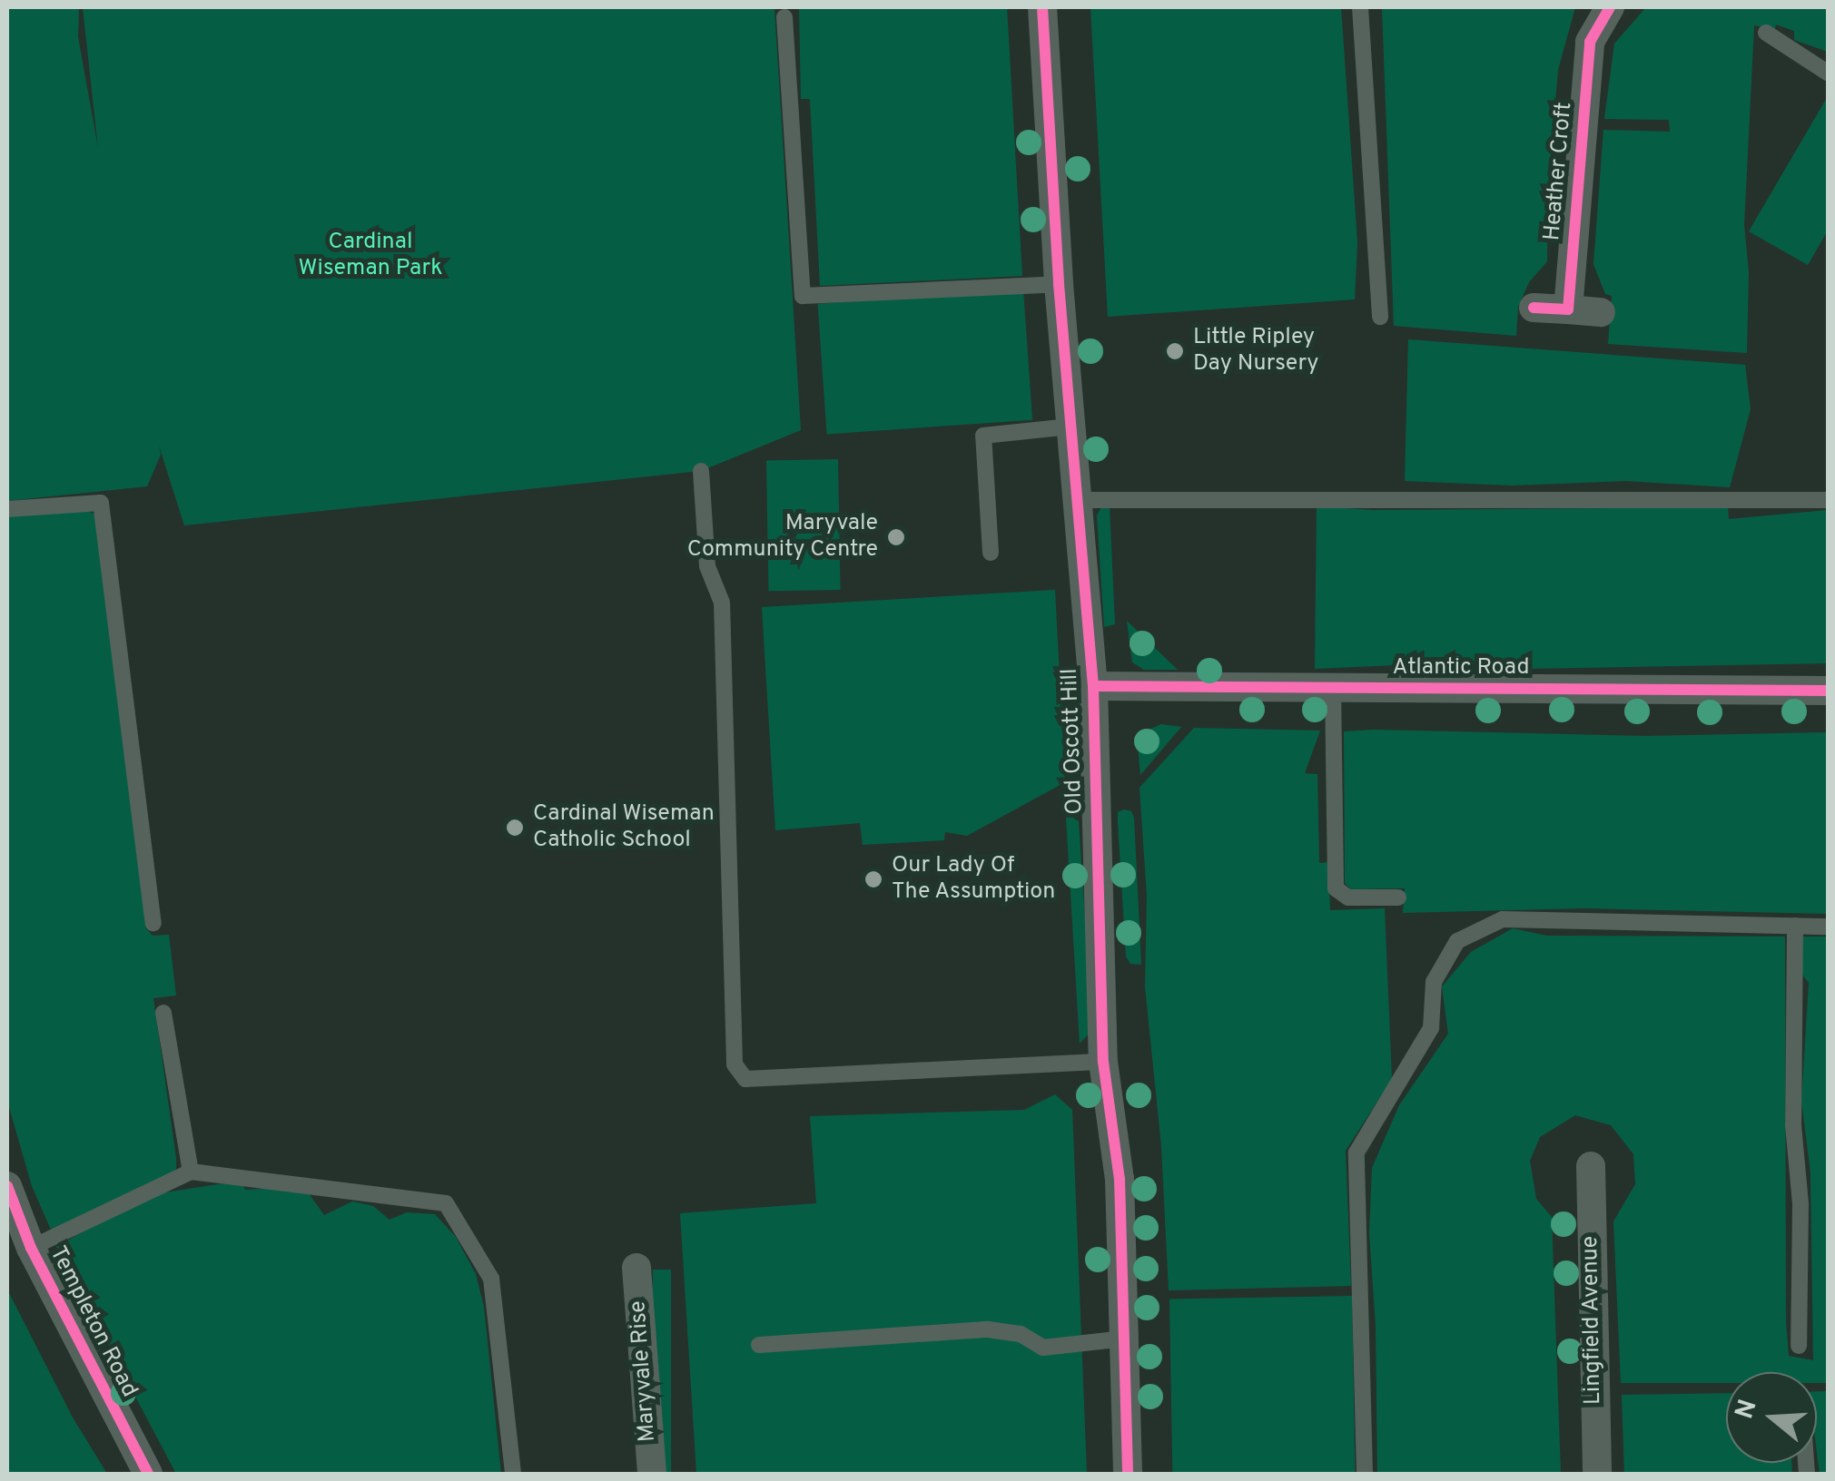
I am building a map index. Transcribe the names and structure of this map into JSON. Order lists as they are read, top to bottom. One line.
{"streets":{"street":["Heather Croft","Atlantic Road","Old Oscott Hill","Lingfield Avenue","Templeton Road","Maryvale Rise"]},"crossings":[["Atlantic Road","Old Oscott Hill"]],"parks":["Cardinal Wiseman Park"],"places":["Little Ripley Day Nursery","Maryvale Community Centre","Cardinal Wiseman Catholic School","Our Lady Of The Assumption"],"north":"left"}
